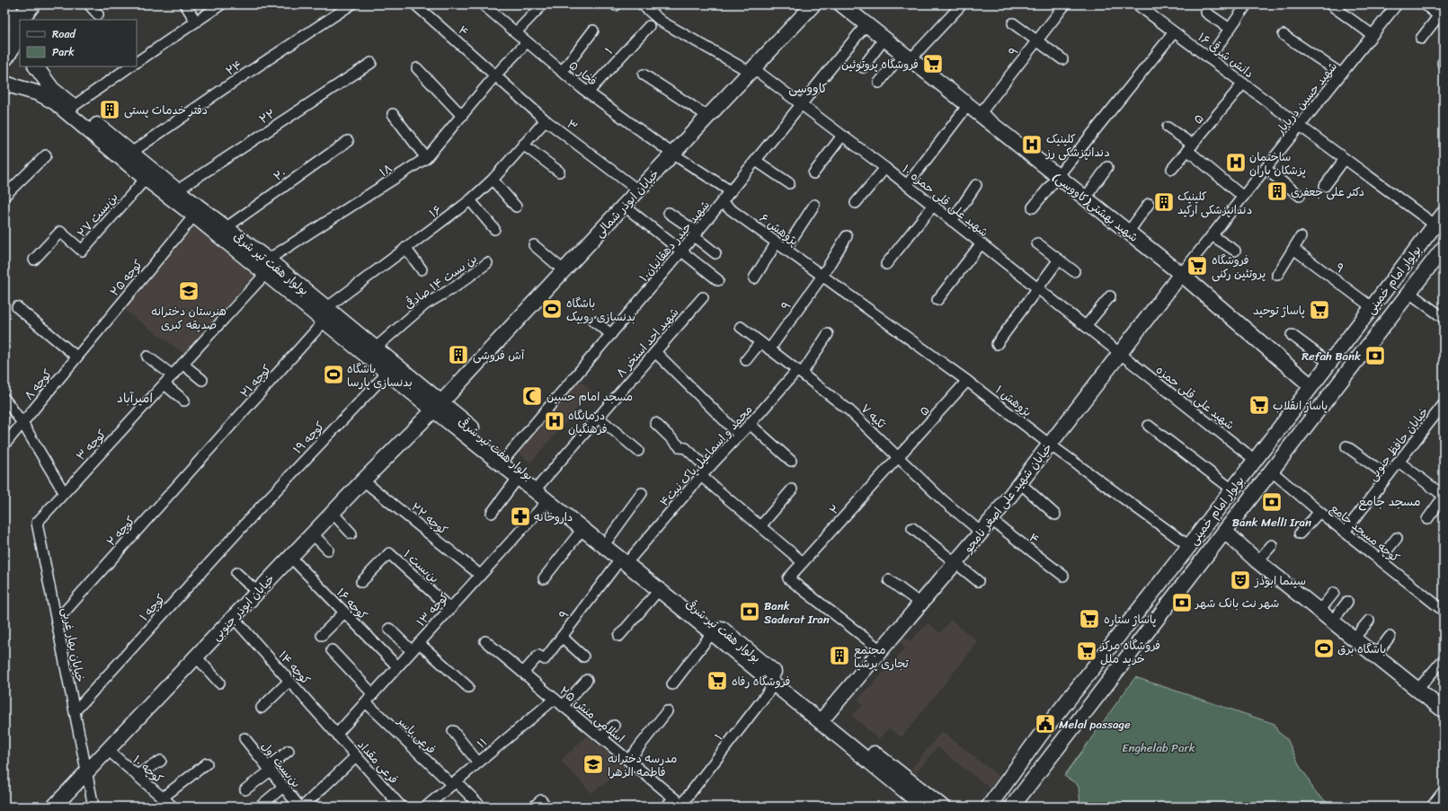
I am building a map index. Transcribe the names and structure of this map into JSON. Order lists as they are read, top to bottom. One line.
{"streets":{"main road":["خیابان ابوذر شمالی","شهید بهشتی(کاووسی)","بولوار هفت تیر شرقی","بولوار امام خمینی","خیابان شهید علی اصغر نامجو","خیابان ابوذر جنوبی"],"street":["۴","۱","۹","دانش شرقی ۱۶","۲۴","فخار ۵","شهید حسین دریابار","۲۲","۵","۳","۱۸","۲۰","شهید علی قلی حمزه ۱۰","۱۶","بن‌بست ۲۷","پژوهش ۶","شهید حیدر دهقانیان۱۰","کوچه ۲۵","بن بست ۱۴ صادقی","شهید احد استخر ۸","کوچه ۲۱","کوچه ۸","شهید علی قلی حمزه","پژوهش ۱","تکیه ۷","کوچه ۱۹","خیابان حافظ جنوبی","کوچه ۳","محمد و اسماعیل پاک نیت۴","۲","کوچه ۲۲","کوچه ۲","کوچه مسجد جامع","بن‌بست ۱","کوچه ۱۶","کوچه ۱","کوچه ۱۳","خیابان بهار غربی","کوچه ۱۴","اسلامی منش ۲۵","فرعی یاسر","۱۱","فرعی مقداد","بن‌بست اول","کوچه ۱۰"]},"crossings":[["۴","۳"],["۴","۱۸"],["۴","خیابان شهید علی اصغر نامجو"],["۱","فخار ۵"],["۱","بولوار هفت تیر شرقی"],["۱","اسلامی منش ۲۵"],["۹","شهید بهشتی(کاووسی)"],["۹","پژوهش ۶"],["۹","بولوار هفت تیر شرقی"],["۹","بولوار امام خمینی"],["۹","پژوهش ۱"],["۹","تکیه ۷"],["۹","محمد و اسماعیل پاک نیت۴"],["۹","اسلامی منش ۲۵"],["دانش شرقی ۱۶","شهید حسین دریابار"],["دانش شرقی ۱۶","۵"],["دانش شرقی ۱۶","بولوار امام خمینی"],["۲۴","بولوار هفت تیر شرقی"],["فخار ۵","۱۸"],["فخار ۵","خیابان ابوذر شمالی"],["فخار ۵","شهید حیدر دهقانیان۱۰"],["شهید حسین دریابار","شهید بهشتی(کاووسی)"],["شهید حسین دریابار","خیابان شهید علی اصغر نامجو"],["۲۲","بولوار هفت تیر شرقی"],["۵","پژوهش ۱"],["۵","تکیه ۷"],["۵","۲"],["۳","۱۸"],["۳","خیابان ابوذر شمالی"],["۳","۱۶"],["۱۸","بولوار هفت تیر شرقی"],["۱۸","کوچه ۳"],["۲۰","بولوار هفت تیر شرقی"],["شهید علی قلی حمزه ۱۰","خیابان ابوذر شمالی"],["شهید علی قلی حمزه ۱۰","شهید حیدر دهقانیان۱۰"],["شهید علی قلی حمزه ۱۰","شهید علی قلی حمزه"],["شهید علی قلی حمزه ۱۰","خیابان شهید علی اصغر نامجو"],["خیابان ابوذر شمالی","بولوار هفت تیر شرقی"],["خیابان ابوذر شمالی","خیابان ابوذر جنوبی"],["شهید بهشتی(کاووسی)","شهید حیدر دهقانیان۱۰"],["شهید بهشتی(کاووسی)","بولوار امام خمینی"],["شهید بهشتی(کاووسی)","خیابان شهید علی اصغر نامجو"],["۱۶","بولوار هفت تیر شرقی"],["۱۶","کوچه ۲۱"],["بن‌بست ۲۷","بولوار هفت تیر شرقی"],["پژوهش ۶","شهید حیدر دهقانیان۱۰"],["پژوهش ۶","پژوهش ۱"],["شهید حیدر دهقانیان۱۰","بولوار هفت تیر شرقی"],["بولوار هفت تیر شرقی","کوچه ۲۵"],["بولوار هفت تیر شرقی","بن بست ۱۴ صادقی"],["بولوار هفت تیر شرقی","شهید احد استخر ۸"],["بولوار هفت تیر شرقی","کوچه ۲۱"],["بولوار هفت تیر شرقی","کوچه ۱۹"],["بولوار هفت تیر شرقی","محمد و اسماعیل پاک نیت۴"],["بولوار هفت تیر شرقی","خیابان شهید علی اصغر نامجو"],["بولوار هفت تیر شرقی","خیابان ابوذر جنوبی"],["بولوار هفت تیر شرقی","کوچه ۱۳"],["کوچه ۲۵","کوچه ۸"],["بولوار امام خمینی","شهید علی قلی حمزه"],["بولوار امام خمینی","پژوهش ۱"],["بولوار امام خمینی","کوچه مسجد جامع"],["کوچه ۲۱","کوچه ۲"],["شهید علی قلی حمزه","خیابان شهید علی اصغر نامجو"],["پژوهش ۱","خیابان شهید علی اصغر نامجو"],["تکیه ۷","محمد و اسماعیل پاک نیت۴"],["تکیه ۷","خیابان شهید علی اصغر نامجو"],["تکیه ۷","۲"],["کوچه ۱۹","کوچه ۱"],["خیابان حافظ جنوبی","کوچه مسجد جامع"],["کوچه ۳","خیابان بهار غربی"],["خیابان شهید علی اصغر نامجو","۲"],["کوچه ۲۲","خیابان ابوذر جنوبی"],["کوچه ۲۲","کوچه ۱۳"],["کوچه ۲","خیابان بهار غربی"],["بن‌بست ۱","کوچه ۱۳"],["کوچه ۱۶","خیابان ابوذر جنوبی"],["کوچه ۱۶","کوچه ۱۳"],["کوچه ۱","خیابان بهار غربی"],["خیابان ابوذر جنوبی","خیابان بهار غربی"],["خیابان ابوذر جنوبی","کوچه ۱۴"],["خیابان ابوذر جنوبی","کوچه ۱۰"],["کوچه ۱۳","کوچه ۱۴"],["کوچه ۱۳","فرعی یاسر"],["کوچه ۱۳","فرعی مقداد"],["کوچه ۱۴","فرعی مقداد"],["اسلامی منش ۲۵","۱۱"],["فرعی یاسر","۱۱"]],"districts":["کاووسی","امیرآباد","مسجد جامع"],"parks":["Enghelab Park"],"places":{"supermarket":["فروشگاه پروتوئین","فروشگاه پروتئین رکنی","پاساژ توحید","پاساژ انقلاب","پاساژ ستاره","فروشگاه مرکز خرید ملل","فروشگاه رفاه"],"building":["دفتر خدمات پستی","دکتر علی جعفری","کلینیک دندانپزشکی ارکید","آش فروشی","مجتمع تجاری پرشیا"],"hospital":["کلینیک دندانپزشکی رز","ساختمان پزشکان باران","درمانگاه فرهنگیان"],"school or university":["هنرستان دخترانه صدیقه کبری","مدرسه دخترانه فاطمه الزهرا"],"sports":["باشگاه بدنسازی روبیک","باشگاه بدنسازی پارسا","باشگاه برق"],"bank":["Refah Bank","Bank Melli Iran","شهر نت بانک شهر","Bank Saderat Iran"],"mosque":["مسجد امام حسین"],"pharmacy":["داروخانه"],"theatre":["سینما ابوذز"],"public building":["Melal passage"]},"legend":["Road","Park"]}
